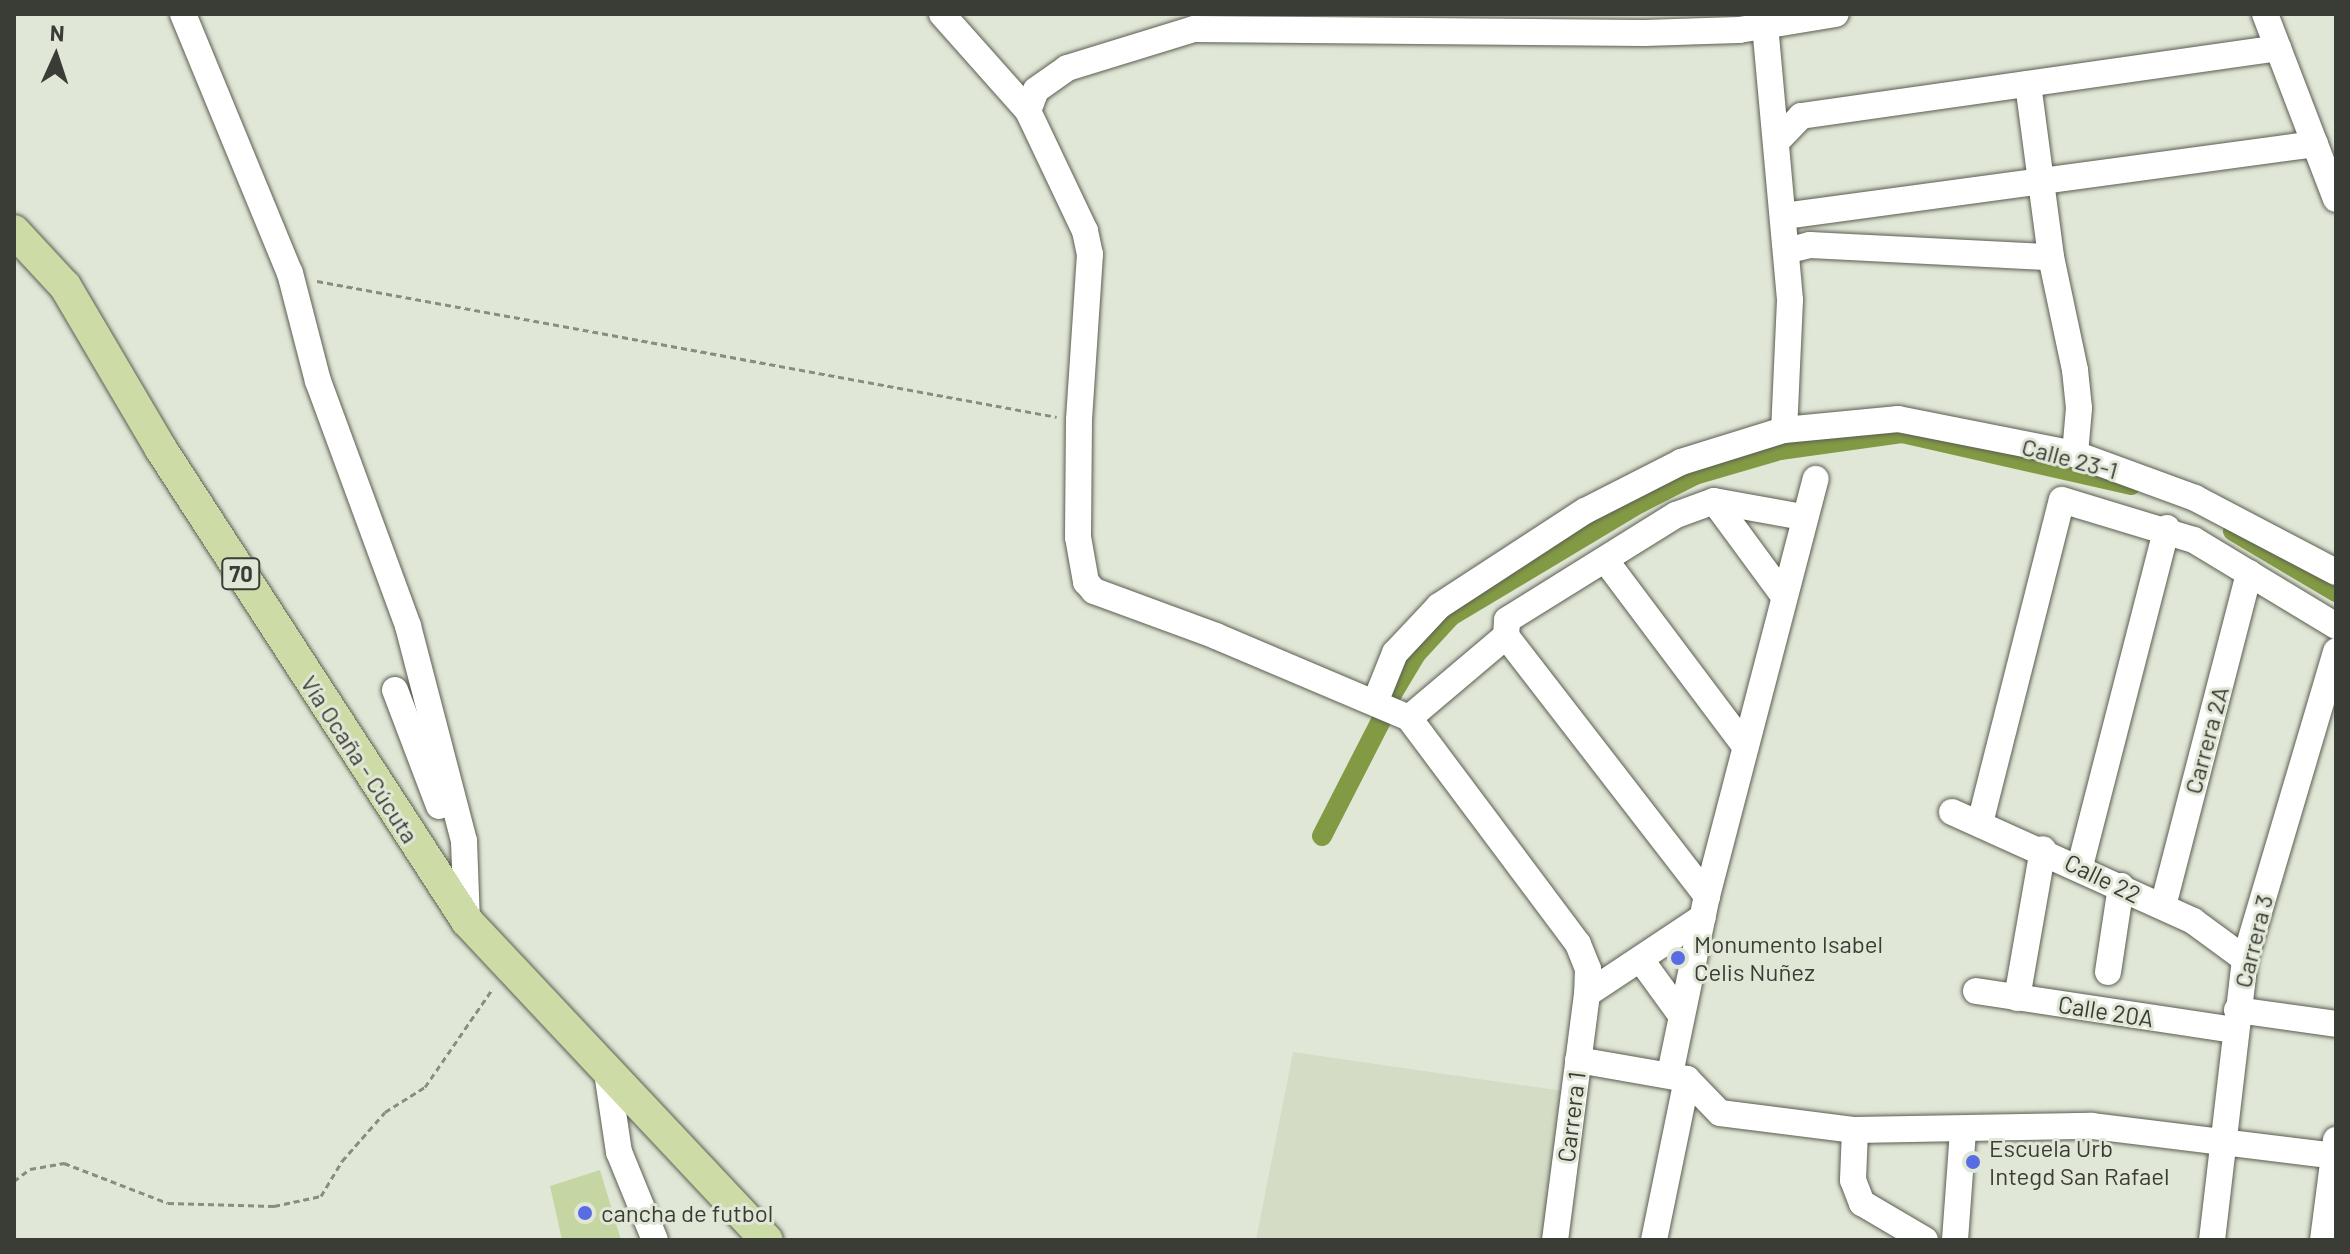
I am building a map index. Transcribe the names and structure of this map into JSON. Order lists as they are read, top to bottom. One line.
{"streets":{"main road":["70","Vía Ocaña - Cúcuta"],"street":["Calle 23-1","Carrera 2A","Calle 22","Carrera 3","Calle 20A","Carrera 1"]},"crossings":[["Carrera 2A","Calle 22"],["Calle 22","Carrera 3"],["Carrera 3","Calle 20A"]],"places":["Monumento Isabel Celis Nuñez","Escuela Urb Integd San Rafael","cancha de futbol"],"north":"top"}
